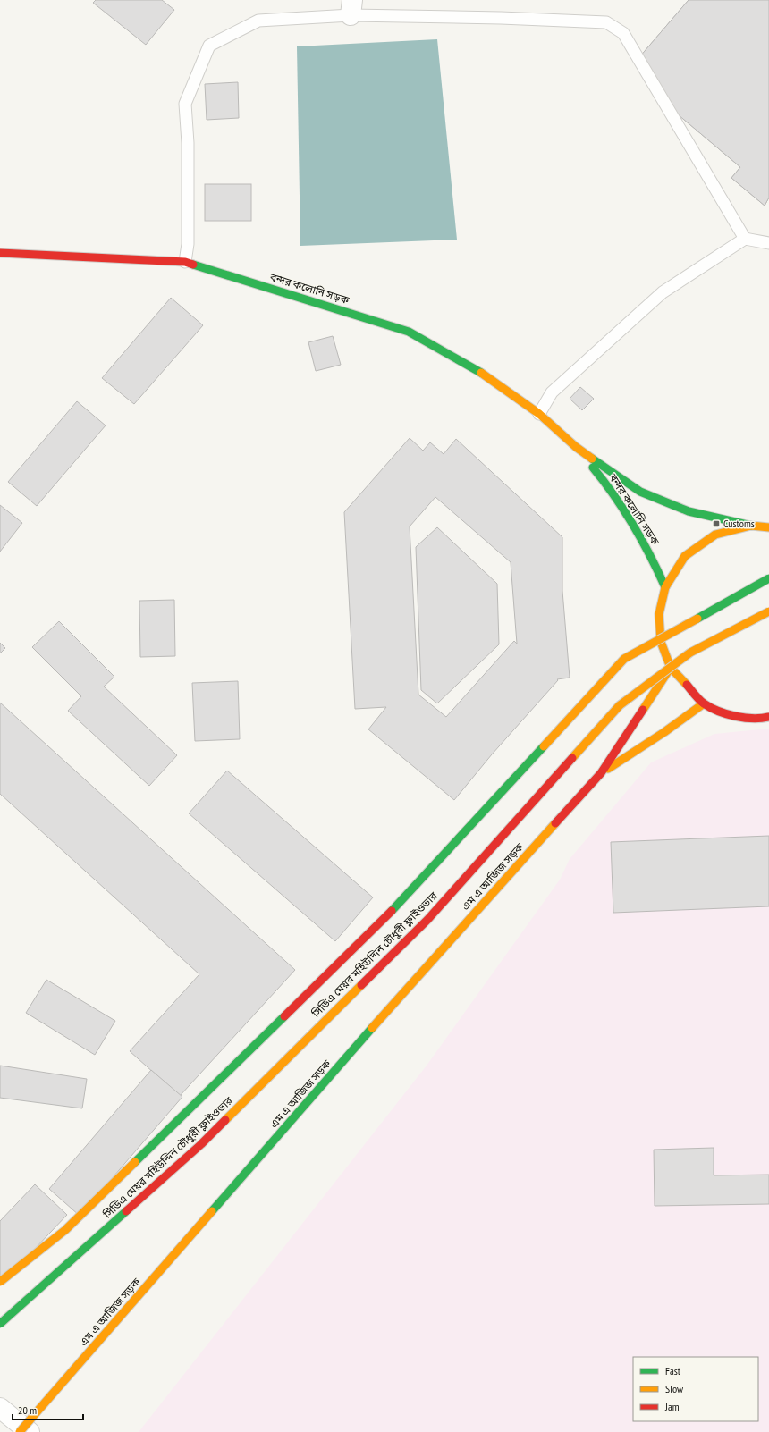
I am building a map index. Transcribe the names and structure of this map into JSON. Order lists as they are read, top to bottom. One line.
{"streets":{"main road":["বন্দর কলোনি সড়ক","এম এ আজিজ সড়ক","সিডিএ মেয়র মহিউদ্দিন চৌধুরী ফ্লাইওভার"]},"places":{"transit":["Customs"]},"legend":["Fast","Slow","Jam"],"scale_bar":"20 m"}
